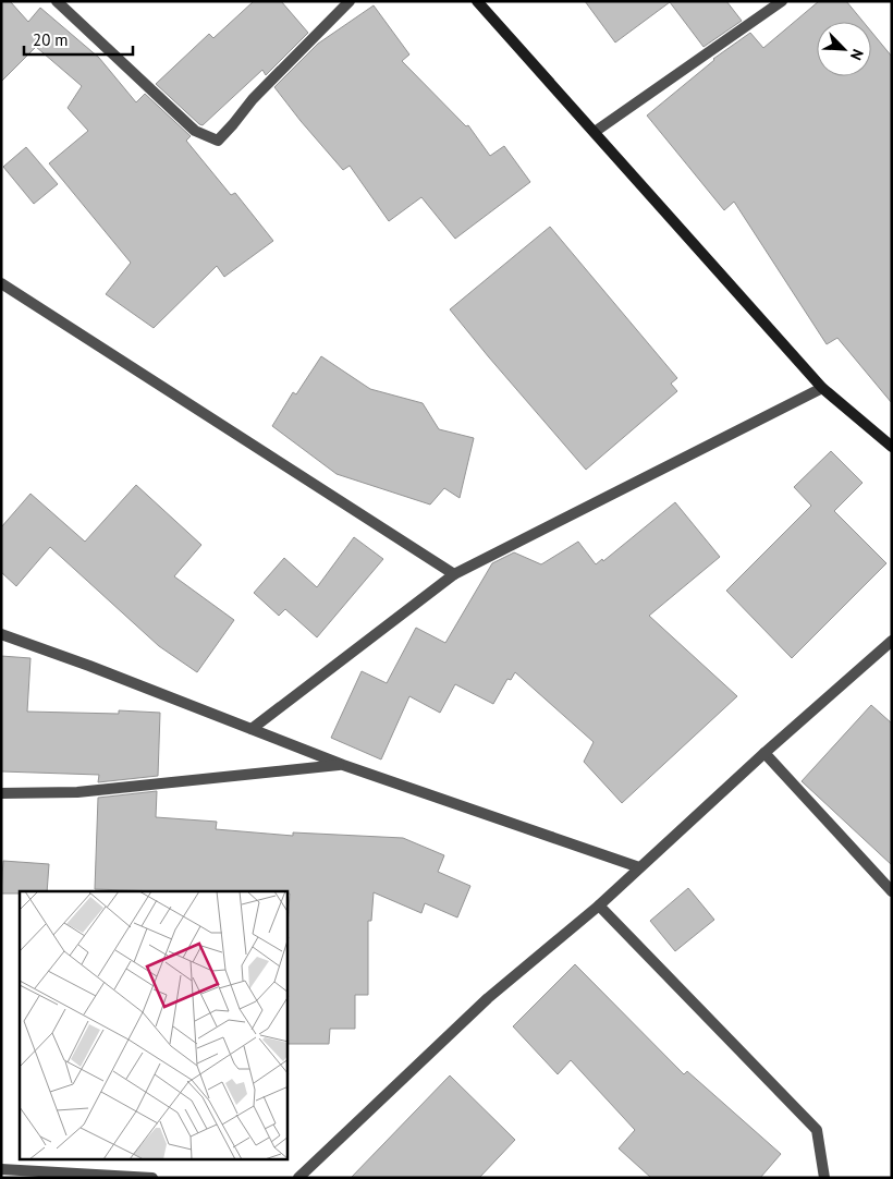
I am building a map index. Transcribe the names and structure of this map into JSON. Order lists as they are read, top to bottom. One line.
{"scale_bar":"20 m","north":"bottom right"}
